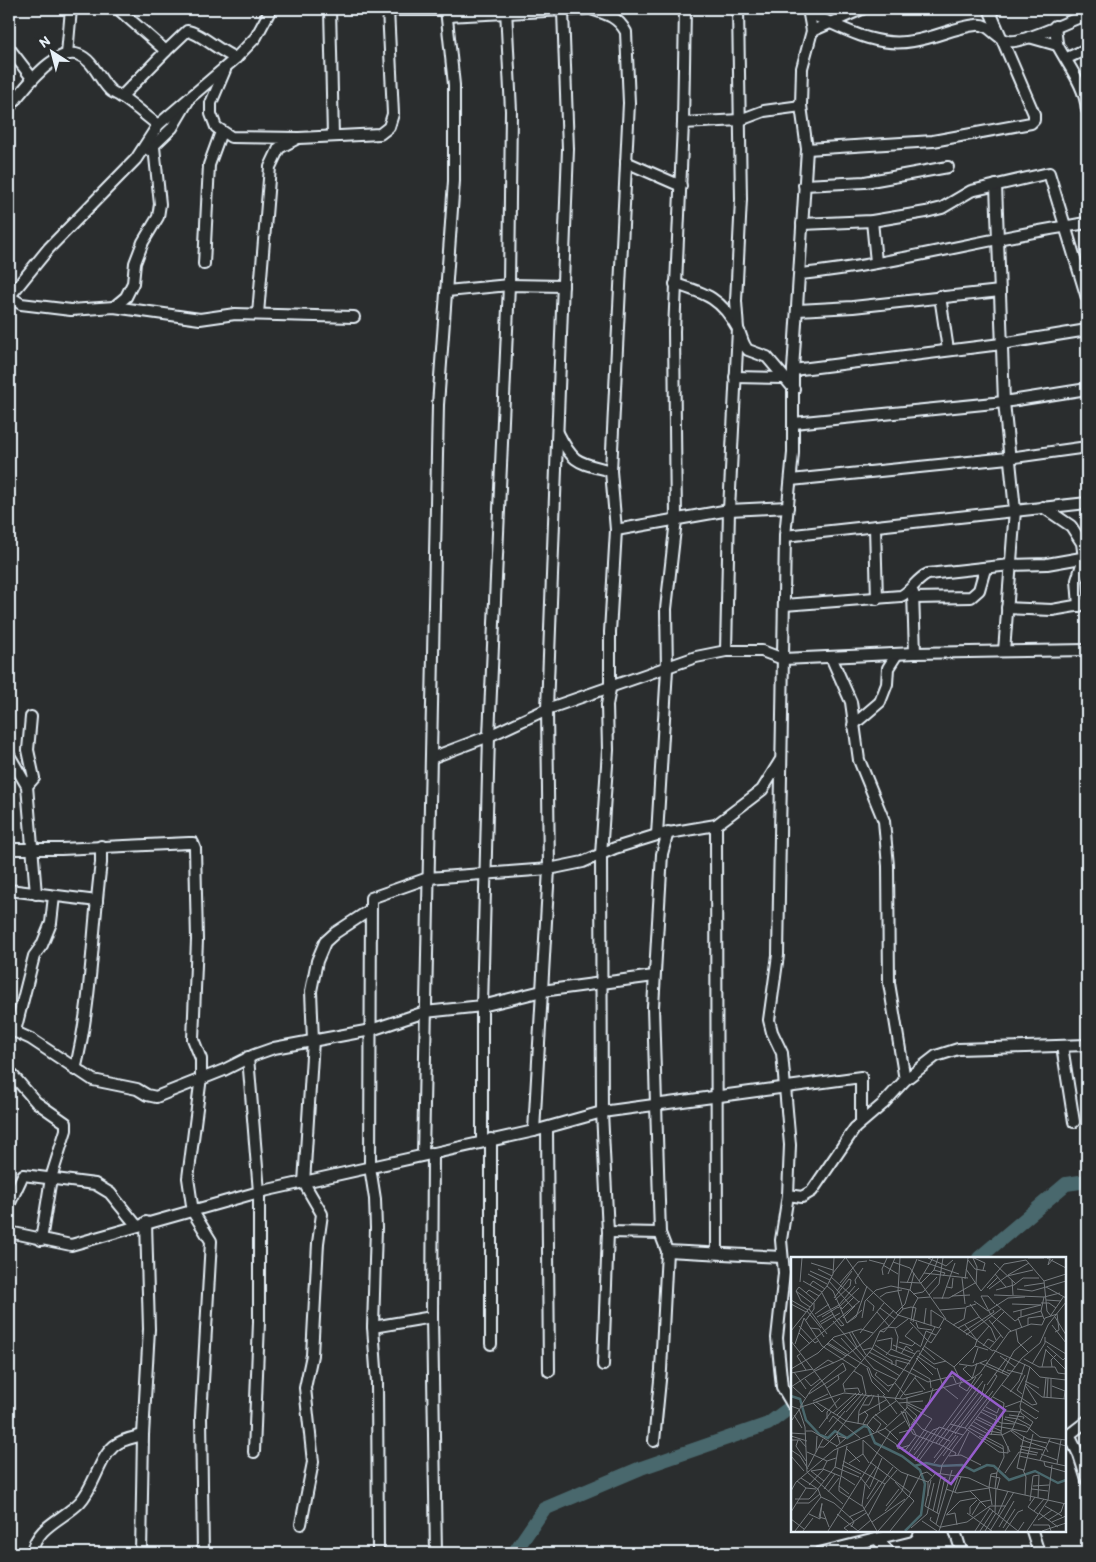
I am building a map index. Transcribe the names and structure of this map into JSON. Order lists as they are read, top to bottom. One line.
{"north":"top left"}
